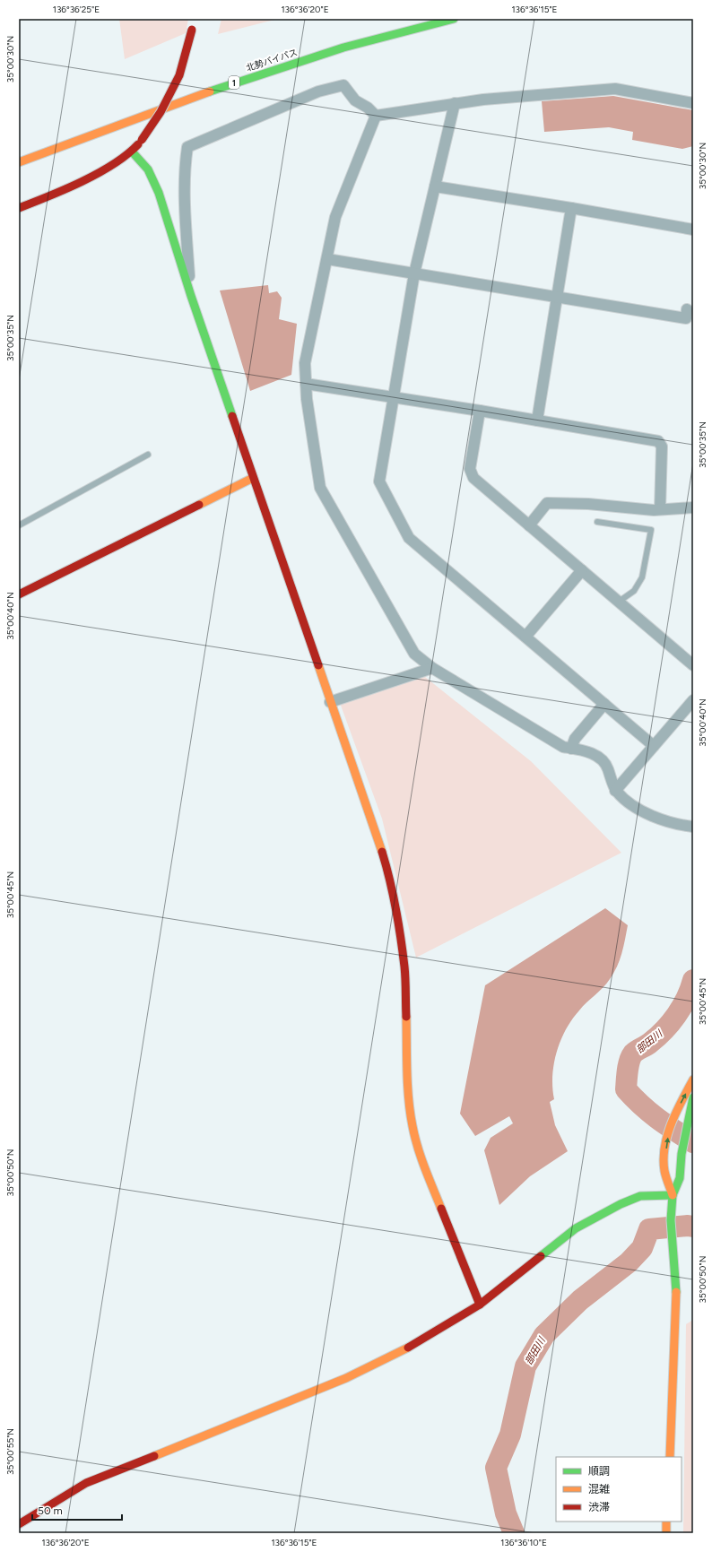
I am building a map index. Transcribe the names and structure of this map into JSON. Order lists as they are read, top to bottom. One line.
{"streets":{"main road":["北勢バイパス","1"]},"water":["部田川"],"legend":["順調","混雑","渋滞"],"scale_bar":"50 m","coordinates":["136°36'25\"E","136°36'20\"E","136°36'15\"E","35°00'30\"N","35°00'35\"N","35°00'40\"N","35°00'45\"N","35°00'50\"N","35°00'55\"N","136°36'10\"E"]}
